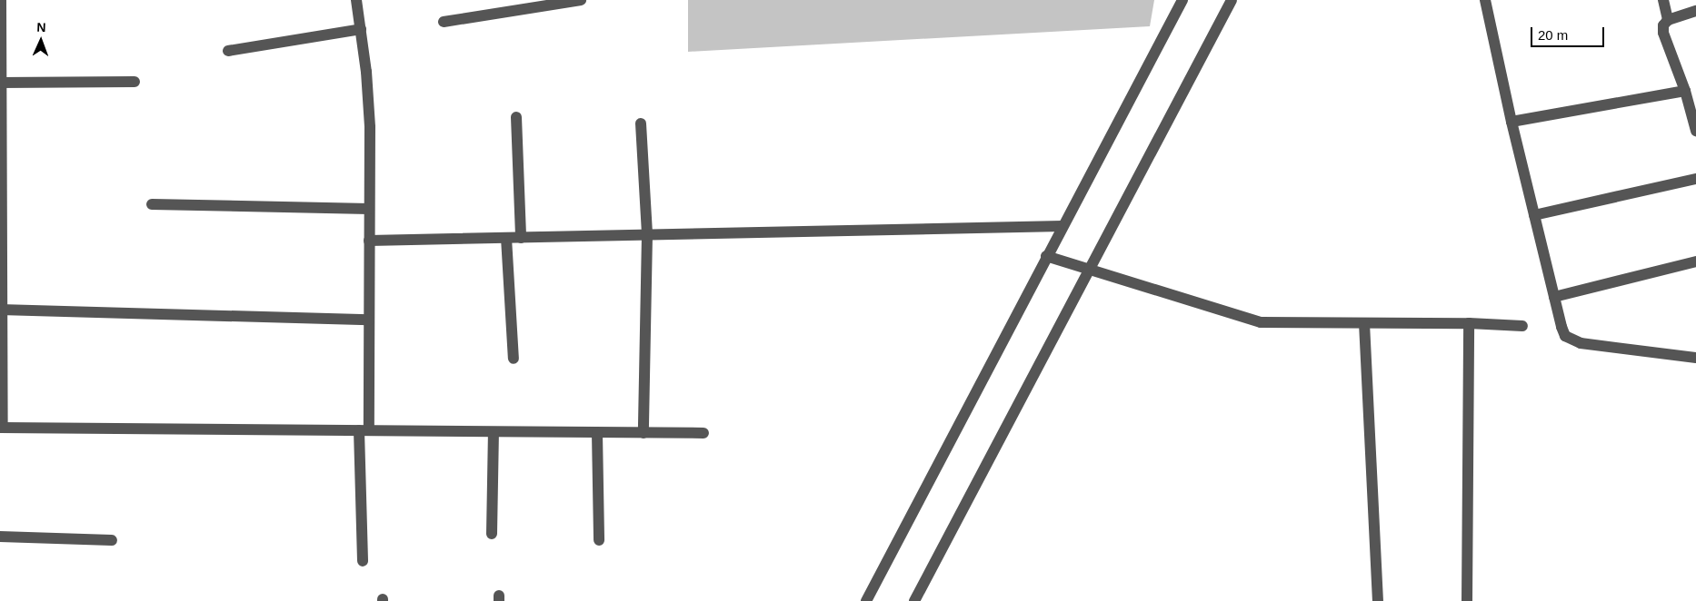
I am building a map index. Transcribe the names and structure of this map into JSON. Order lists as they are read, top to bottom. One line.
{"scale_bar":"20 m","north":"top"}
